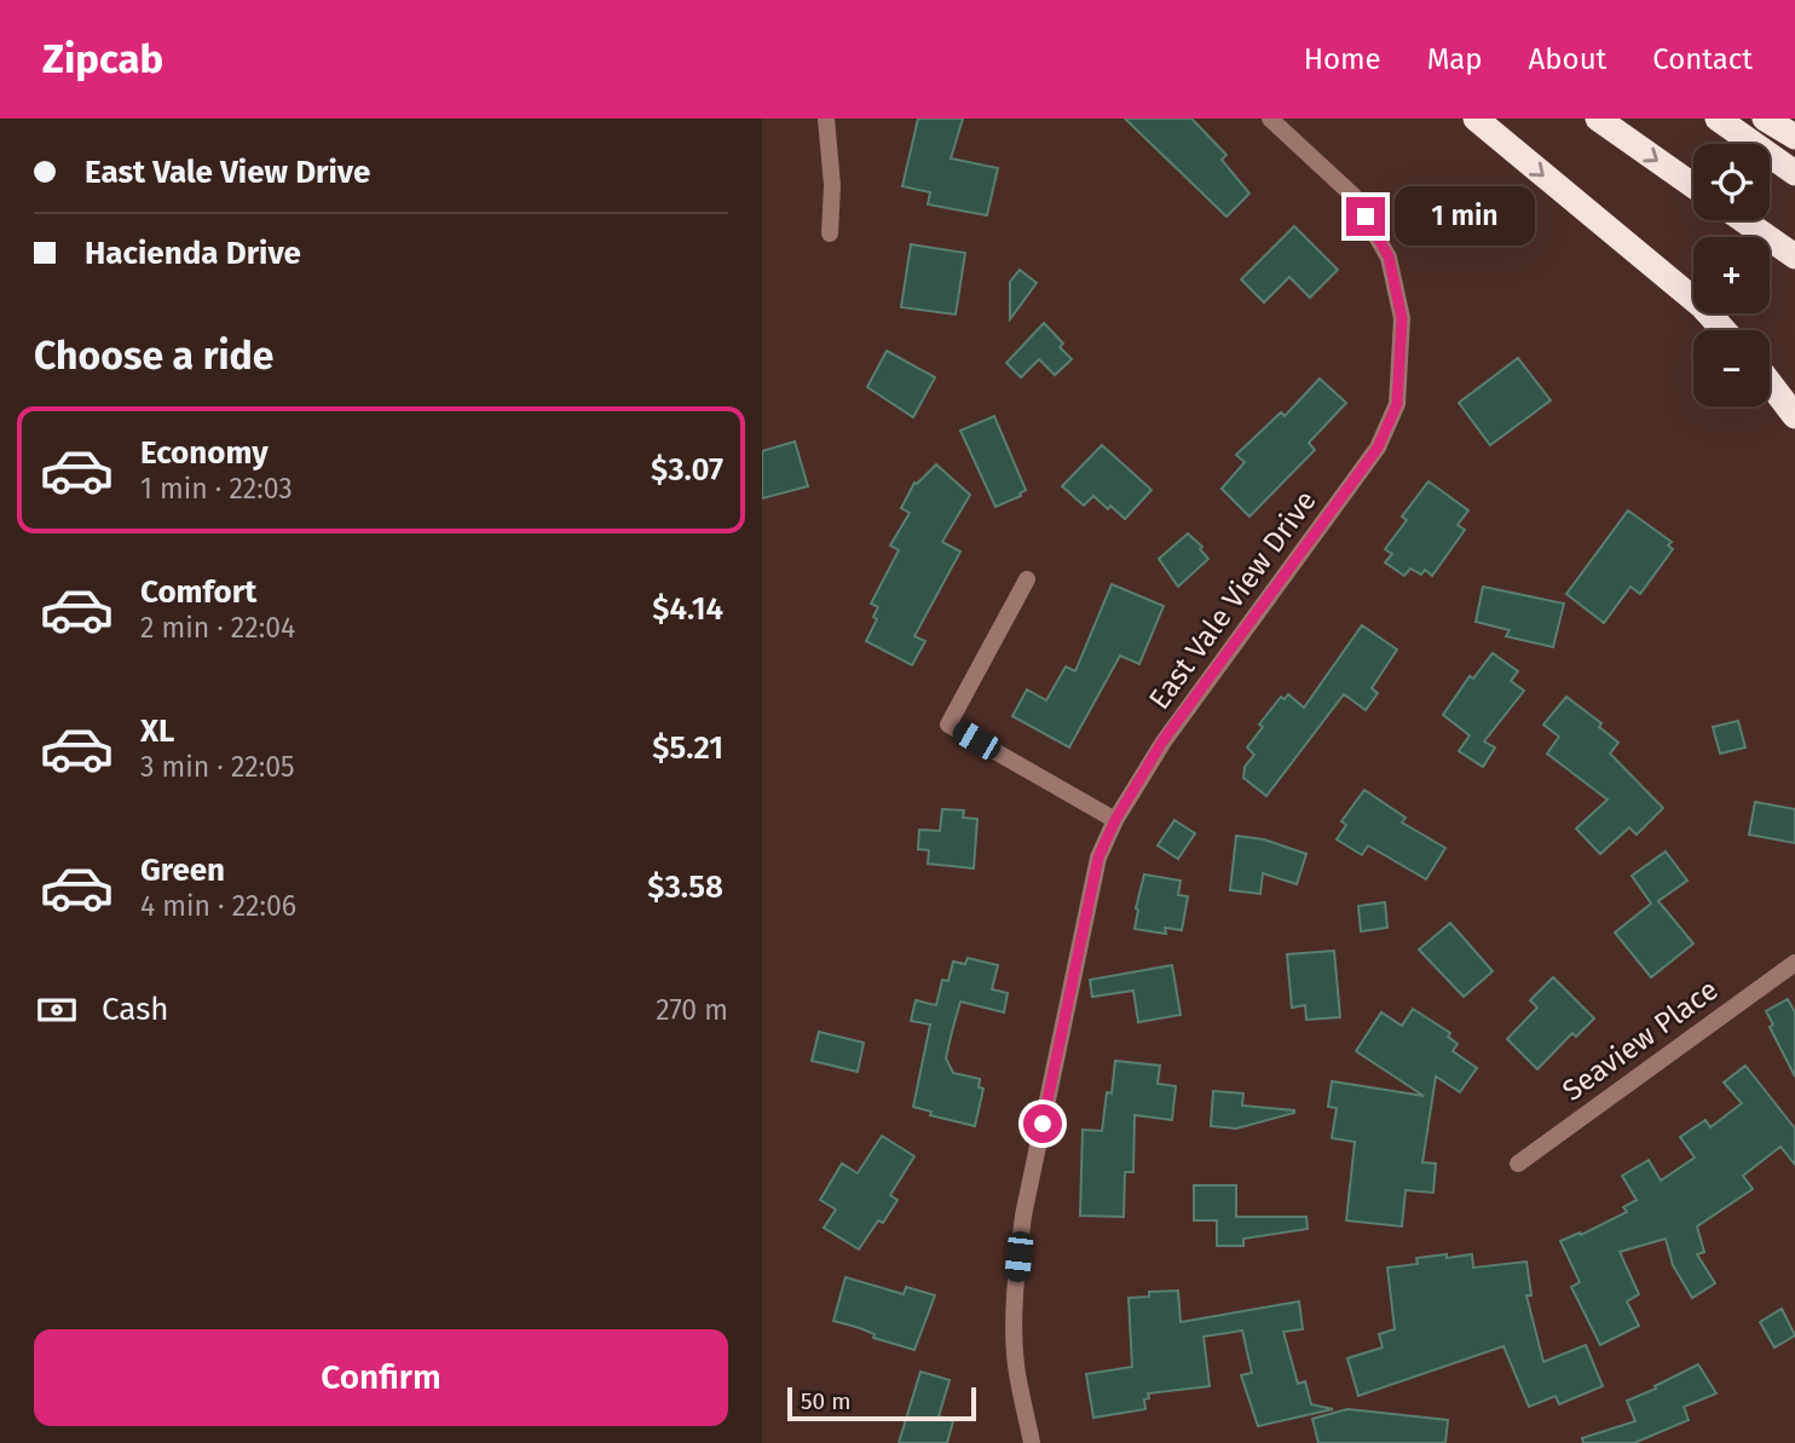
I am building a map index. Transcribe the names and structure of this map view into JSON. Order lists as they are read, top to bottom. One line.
{"streets":{"street":["East Vale View Drive","Seaview Place"]},"scale_bar":"50 m","page":{"header":"Zipcab","nav":["Home","Map","About","Contact"],"banner":["East Vale View Drive","Hacienda Drive"],"map_buttons":["+","−"],"bubble":"1 min","heading":"Choose a ride","list":[{"name":"Economy","note":"1 min · 22:03","value":"$3.07"},{"name":"Comfort","note":"2 min · 22:04","value":"$4.14"},{"name":"XL","note":"3 min · 22:05","value":"$5.21"},{"name":"Green","note":"4 min · 22:06","value":"$3.58"}],"pay":["Cash","270 m"],"buttons":"Confirm","scale":"50 m"}}
